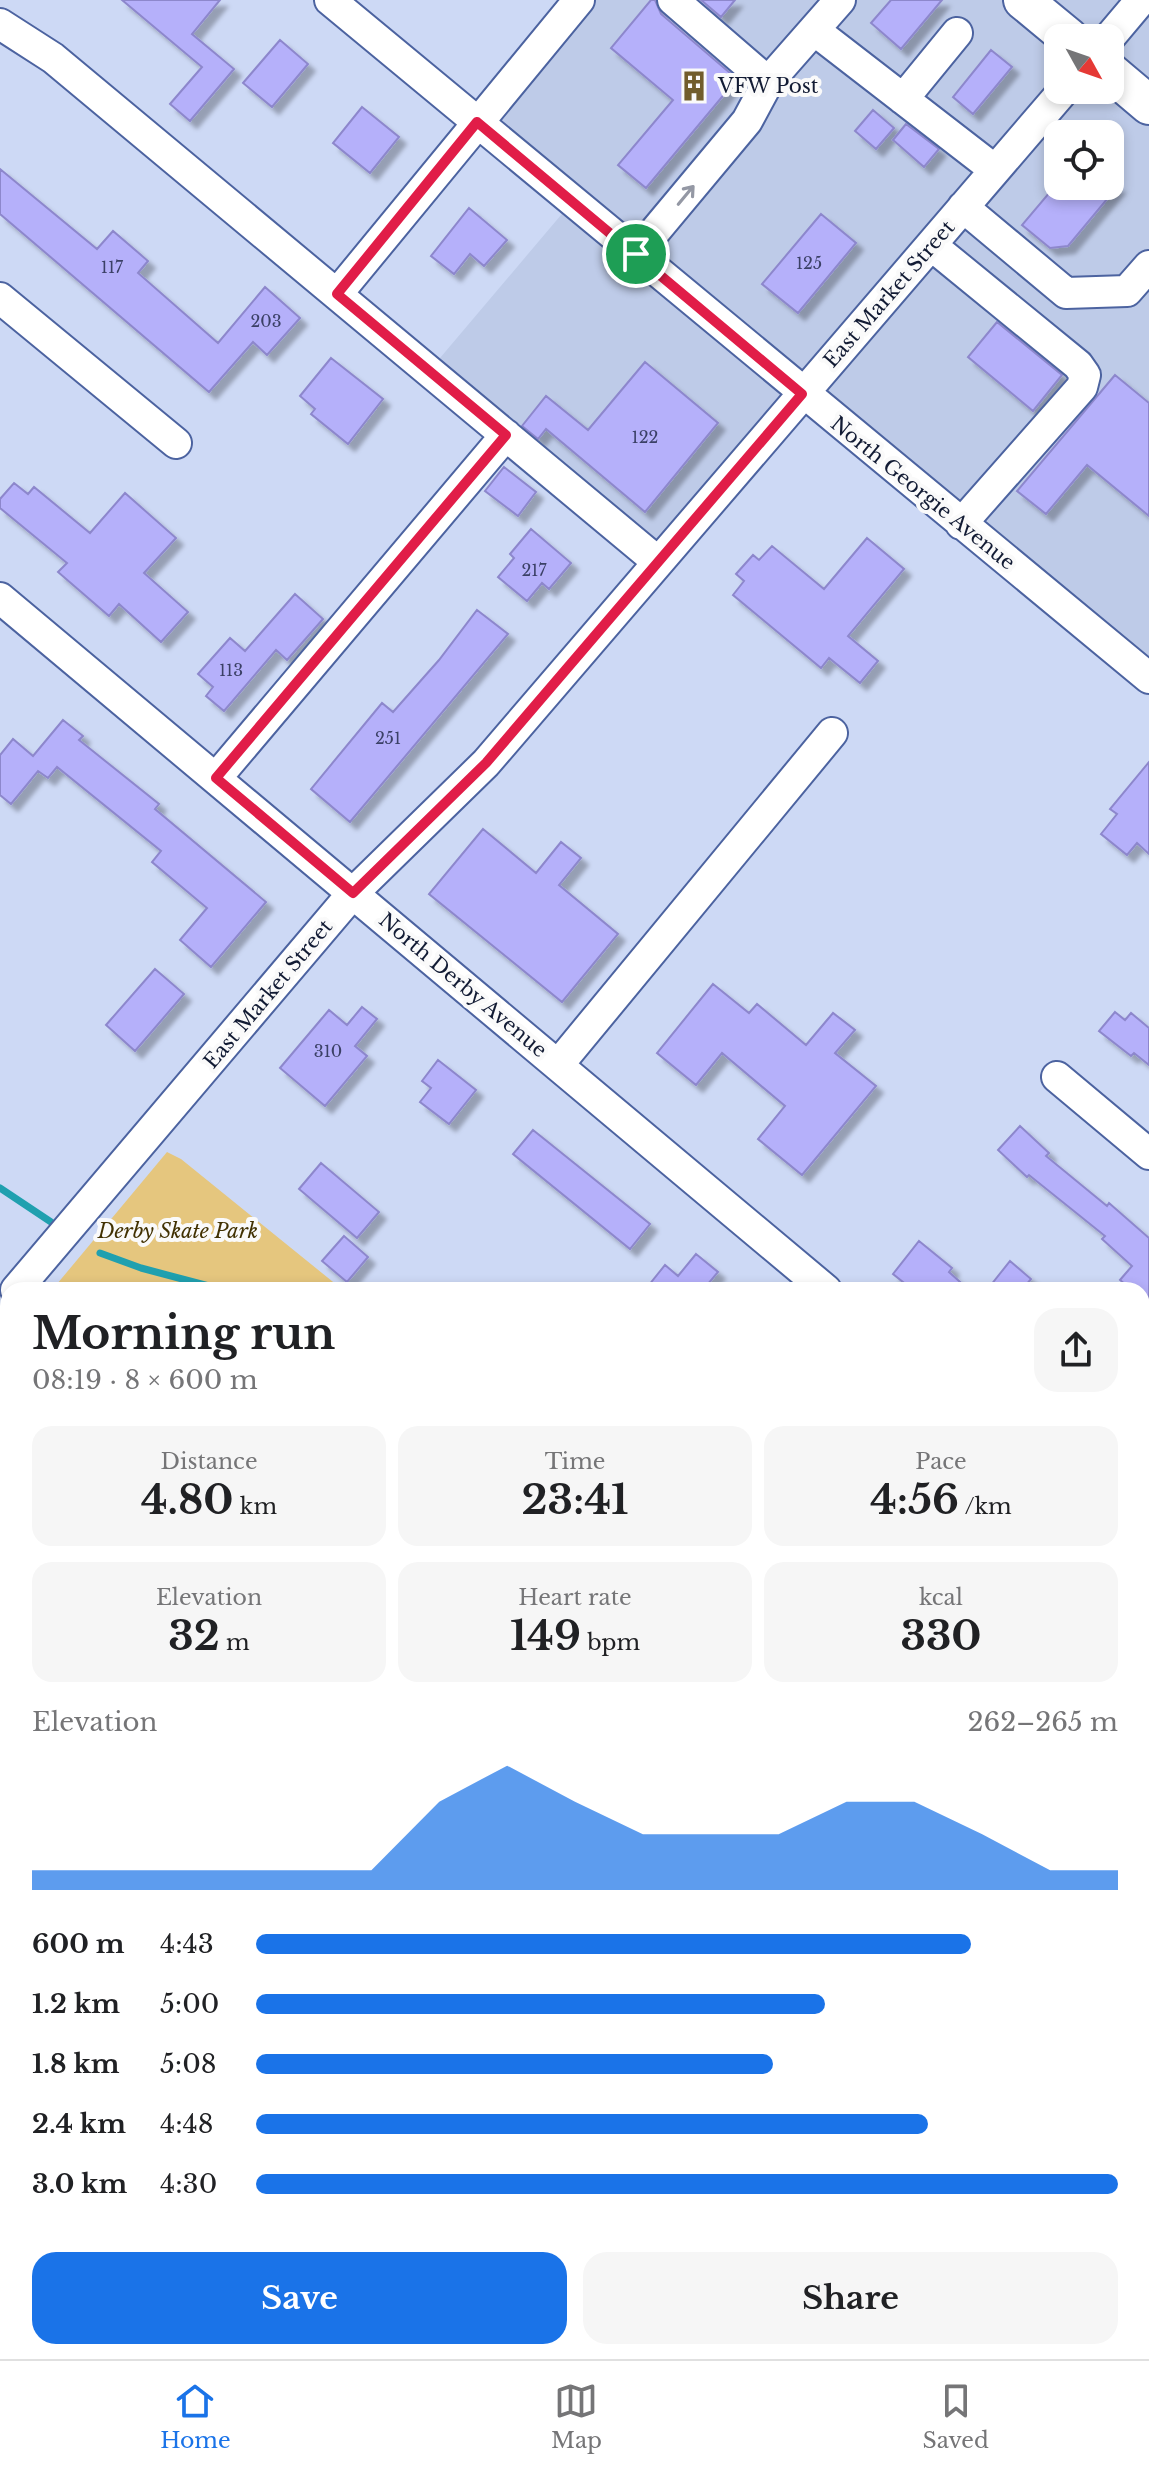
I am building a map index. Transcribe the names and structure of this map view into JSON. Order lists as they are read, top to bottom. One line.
{"streets":{"street":["East Market Street","North Georgie Avenue","North Derby Avenue"]},"crossings":[["East Market Street","North Georgie Avenue"],["East Market Street","North Derby Avenue"]],"parks":["Derby Skate Park"],"places":{"building":["VFW Post"]},"house_numbers":["125","117","203","122","217","113","251","310"],"north":"bottom right","page":{"heading":["Morning run","08:19 · 8 × 600 m"],"stats":[["Distance","4.80 km"],["Time","23:41"],["Pace","4:56 /km"],["Elevation","32 m"],["Heart rate","149 bpm"],["kcal","330"]],"chart":["Elevation","262–265 m"],"list":[{"name":"600 m","note":"4:43"},{"name":"1.2 km","note":"5:00"},{"name":"1.8 km","note":"5:08"},{"name":"2.4 km","note":"4:48"},{"name":"3.0 km","note":"4:30"}],"buttons":["Save","Share"],"tabs":["Home","Map","Saved"]}}
